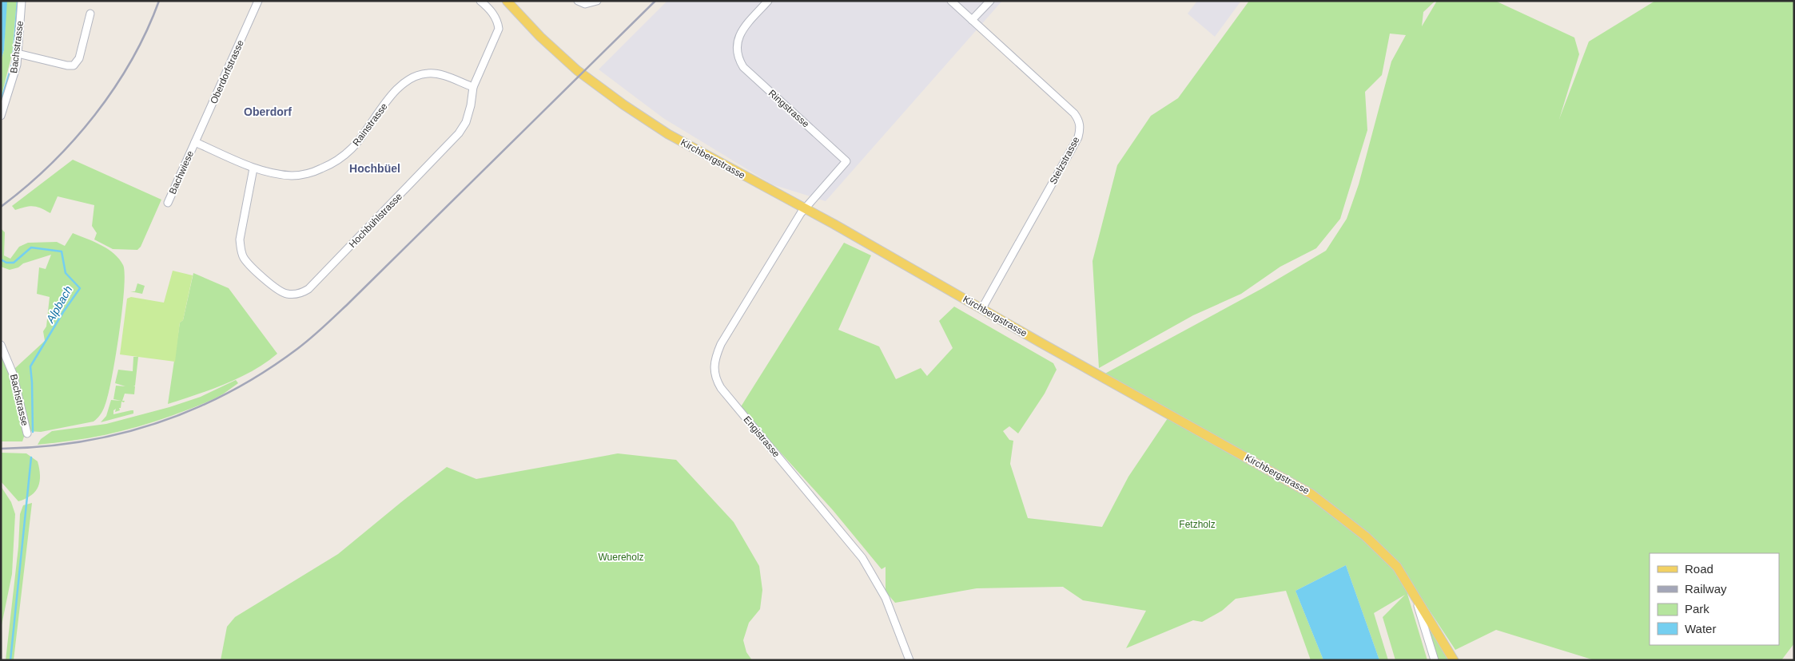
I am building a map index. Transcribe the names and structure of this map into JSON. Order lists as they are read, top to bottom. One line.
{"streets":{"main road":["Kirchbergstrasse"],"street":["Bachstrasse","Oberdorfstrasse","Ringstrasse","Rainstrasse","Stelzstrasse","Bachwiese","Hochbühlstrasse","Engistrasse"]},"crossings":[["Oberdorfstrasse","Rainstrasse"],["Oberdorfstrasse","Bachwiese"],["Ringstrasse","Kirchbergstrasse"],["Ringstrasse","Engistrasse"],["Rainstrasse","Bachwiese"],["Rainstrasse","Hochbühlstrasse"],["Kirchbergstrasse","Stelzstrasse"],["Kirchbergstrasse","Engistrasse"]],"districts":["Oberdorf","Hochbüel"],"water":["Alpbach"],"parks":["Fetzholz","Wuereholz"],"legend":["Road","Railway","Park","Water"]}
